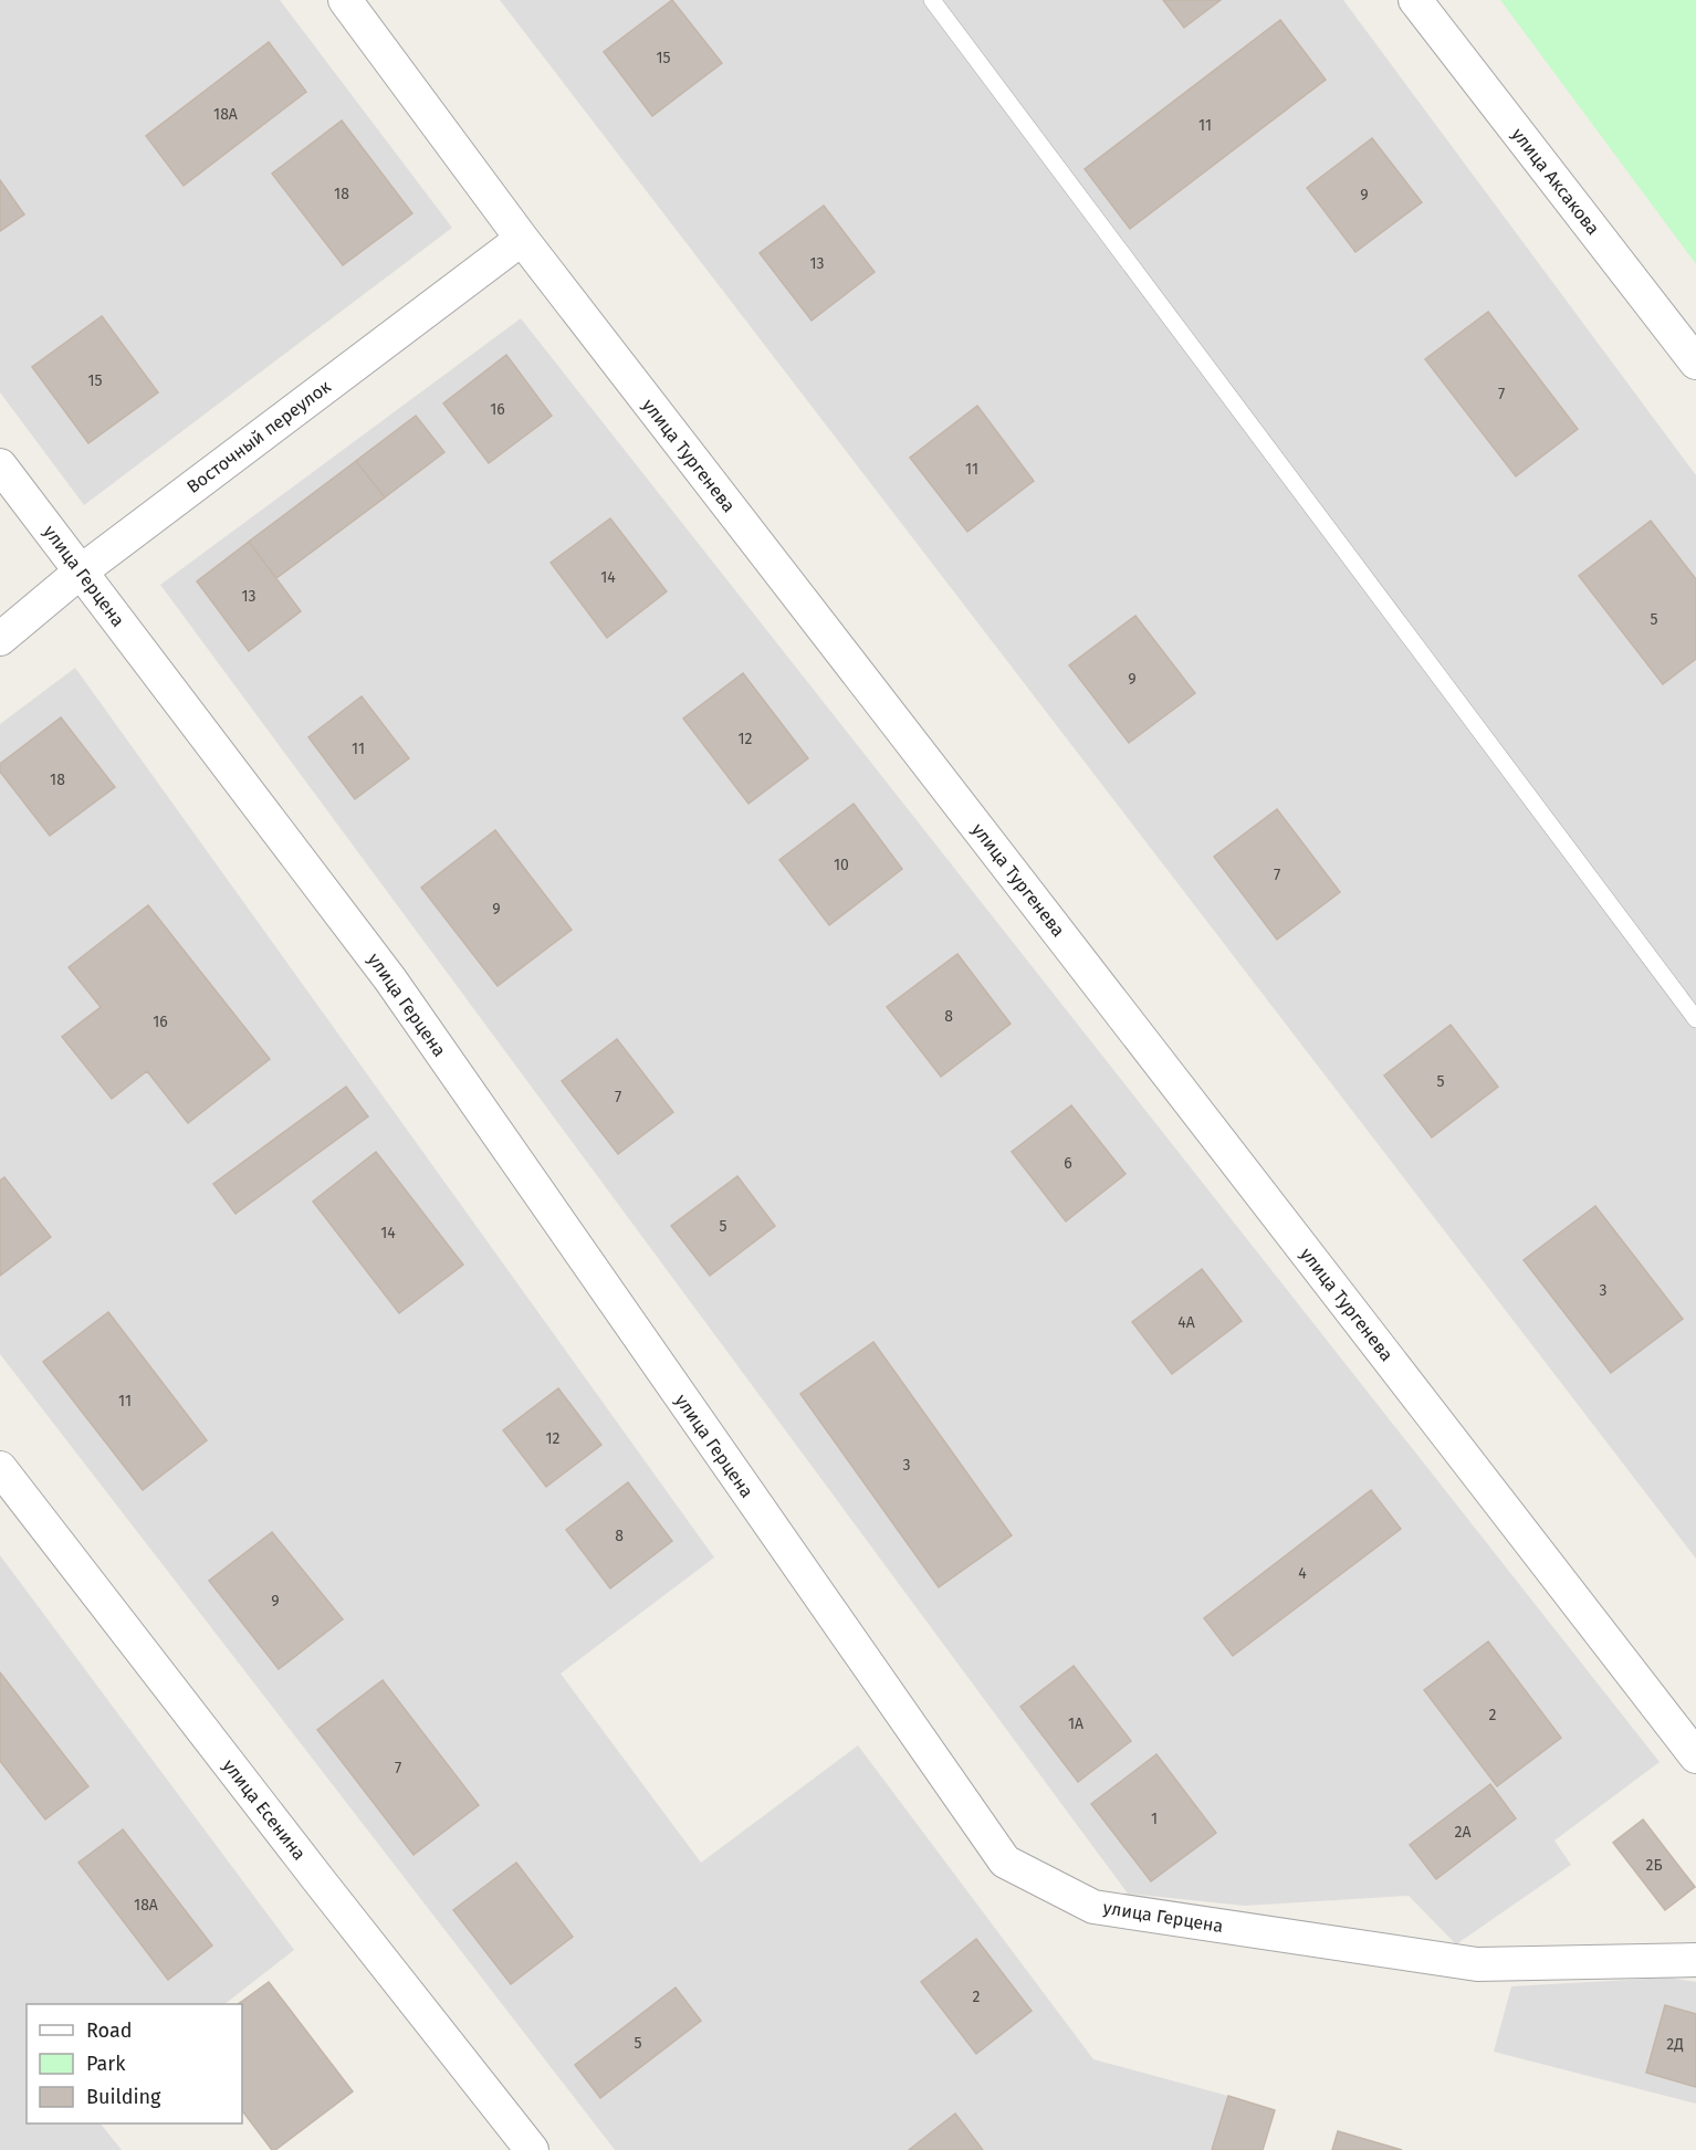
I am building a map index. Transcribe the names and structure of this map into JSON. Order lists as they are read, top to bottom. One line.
{"streets":{"street":["улица Аксакова","Восточный переулок","улица Тургенева","улица Герцена","улица Есенина"]},"crossings":[["Восточный переулок","улица Тургенева"],["Восточный переулок","улица Герцена"]],"house_numbers":["15","18А","11","18","9","13","15","7","16","11","14","13","5","9","12","11","18","10","7","9","8","16","5","7","6","5","14","3","4А","11","12","3","8","4","9","2","1А","7","1","2А","2Б","18А","2","5","2Д"],"legend":["Road","Park","Building"]}
